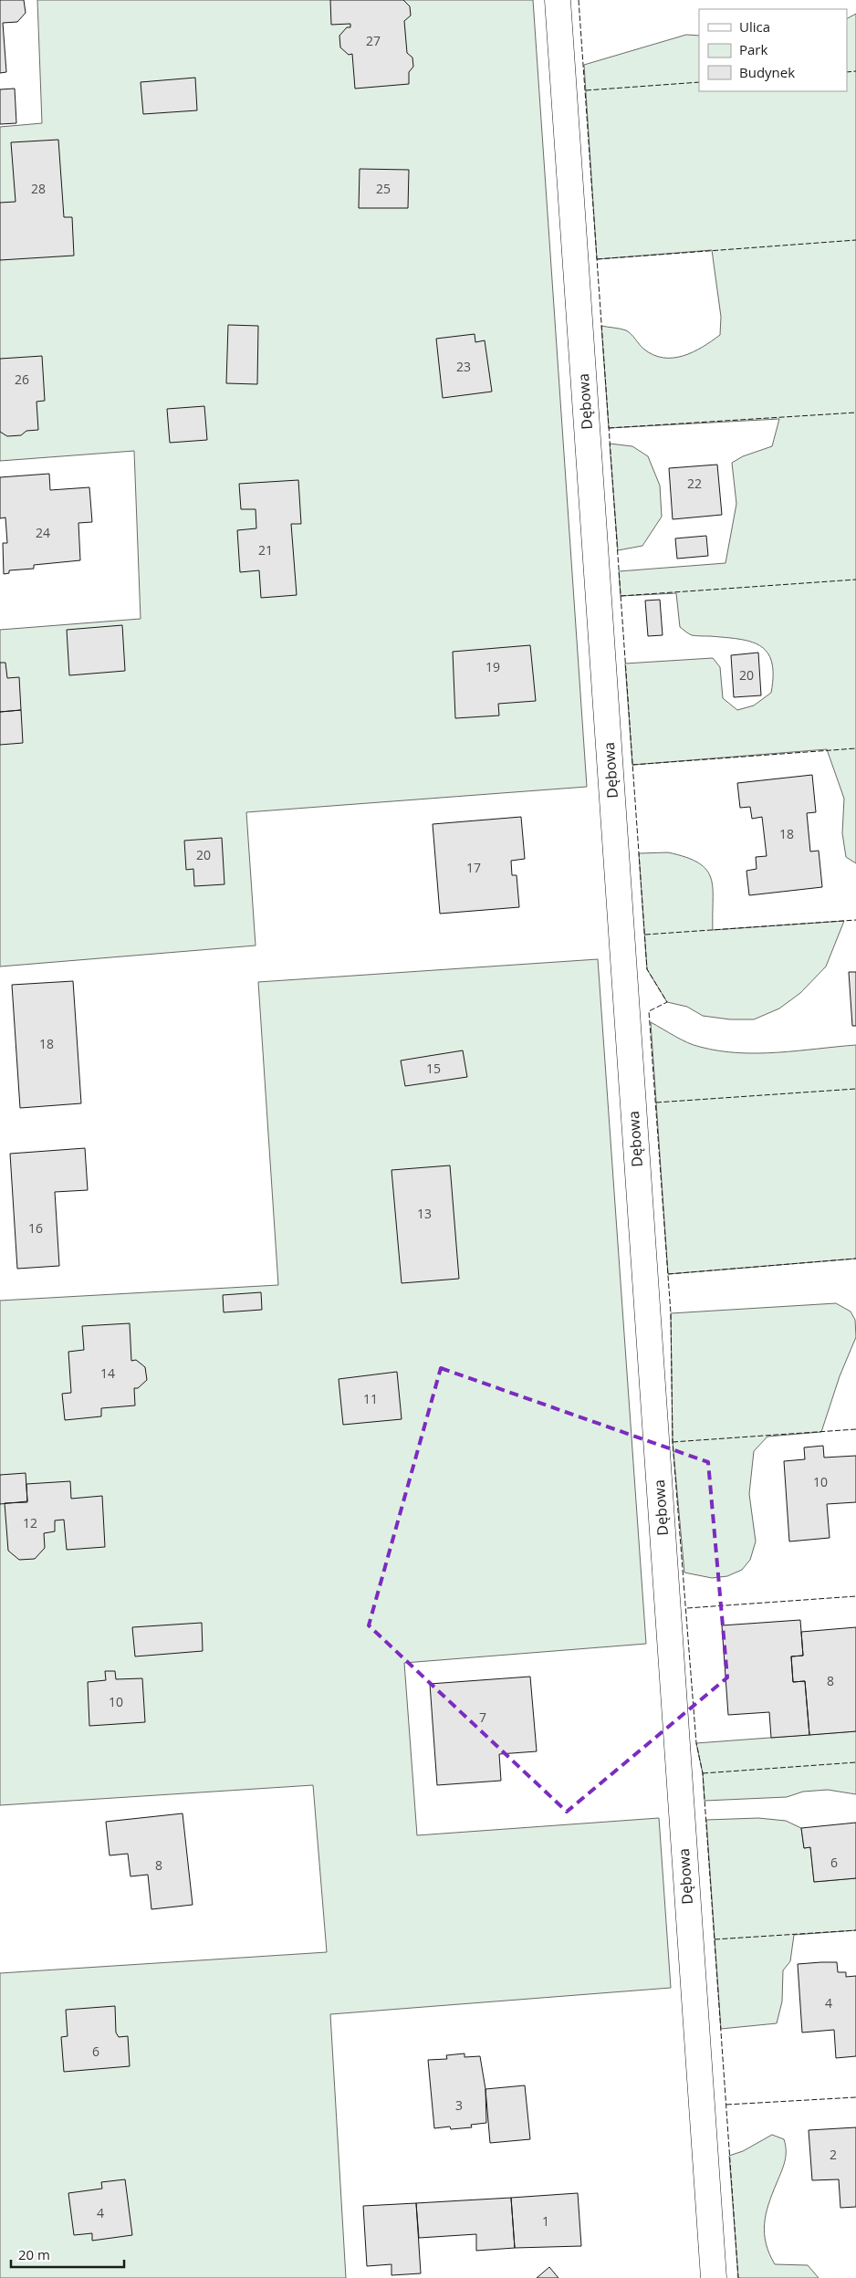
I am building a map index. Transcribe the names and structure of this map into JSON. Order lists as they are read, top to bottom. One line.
{"streets":{"street":["Dębowa"]},"house_numbers":["27","28","25","23","26","22","24","21","19","20","18","20","17","18","15","13","16","14","11","10","12","8","10","7","6","8","4","6","3","2","4","1"],"legend":["Ulica","Park","Budynek"],"scale_bar":"20 m"}
